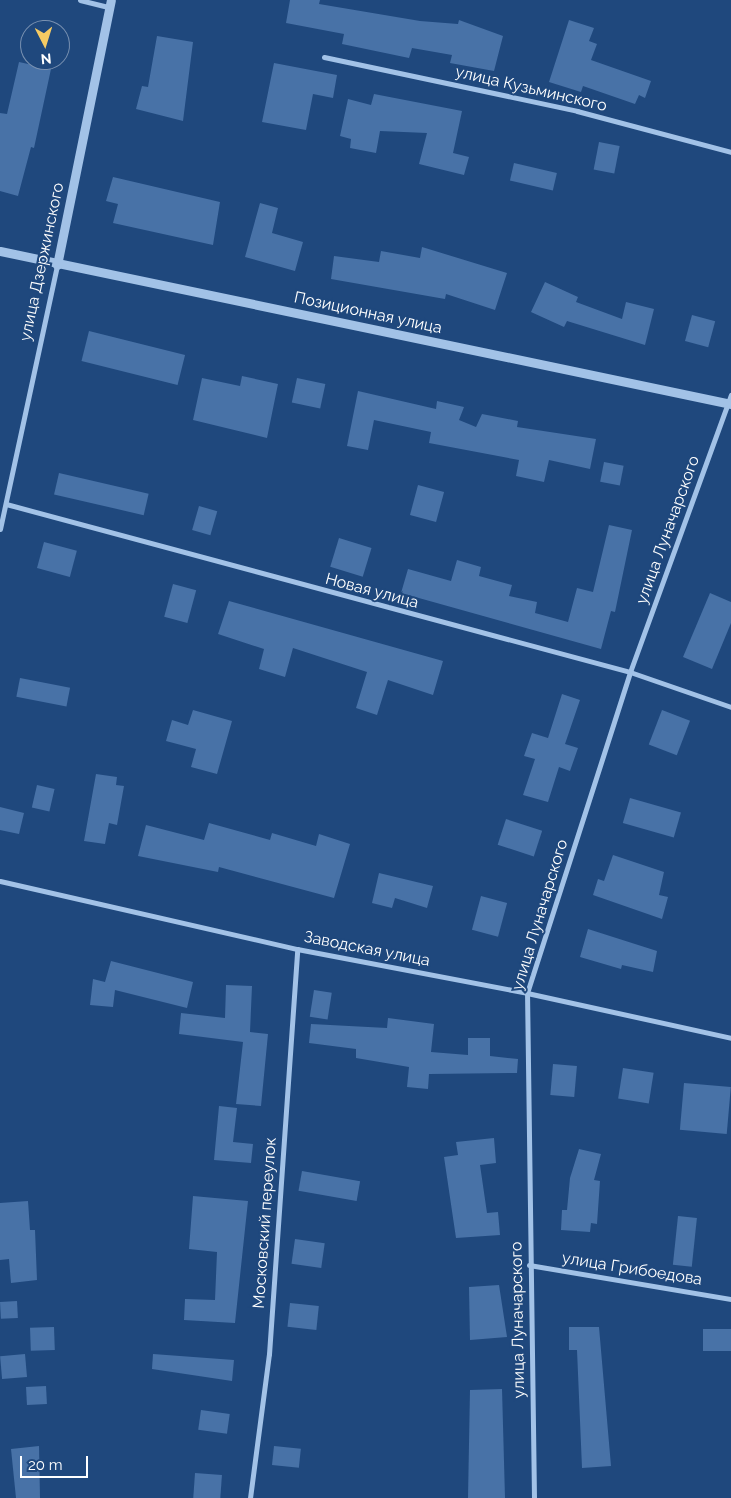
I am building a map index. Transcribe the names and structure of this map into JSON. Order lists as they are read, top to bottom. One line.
{"streets":{"street":["улица Кузьминского","улица Дзержинского","Позиционная улица","улица Луначарского","Новая улица","Заводская улица","Московский переулок","улица Грибоедова"]},"crossings":[["улица Дзержинского","Позиционная улица"],["улица Дзержинского","Новая улица"],["Позиционная улица","улица Луначарского"],["улица Луначарского","Новая улица"],["улица Луначарского","Заводская улица"],["улица Луначарского","улица Грибоедова"],["Заводская улица","Московский переулок"]],"scale_bar":"20 m","north":"bottom"}
